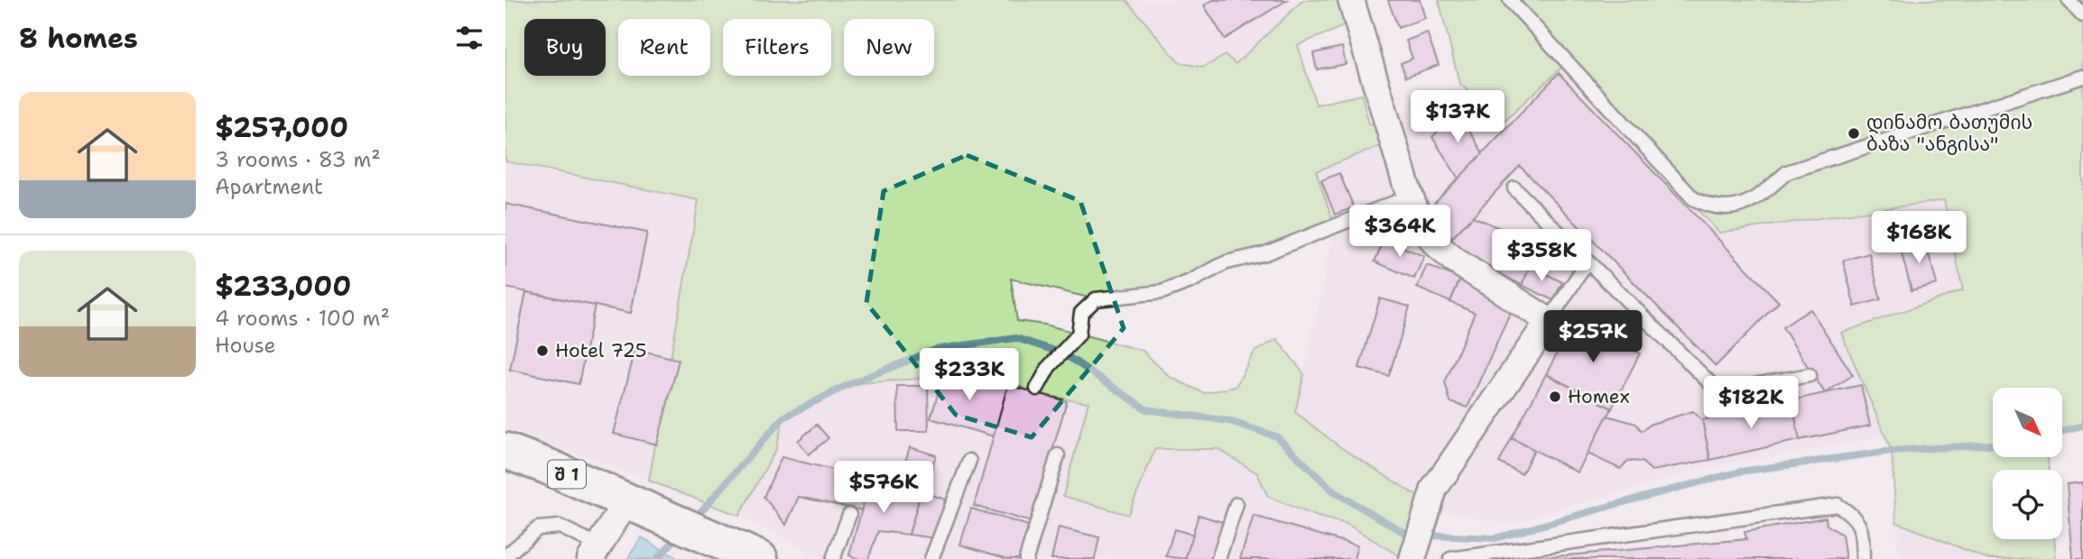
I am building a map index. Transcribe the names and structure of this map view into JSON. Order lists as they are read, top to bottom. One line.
{"streets":{"highway":["შ 1"]},"places":["დინამო ბათუმის ბაზა \"ანგისა\"","Hotel 725","Homex"],"north":"bottom right","page":{"heading":"8 homes","chip":["Buy","Rent","Filters","New"],"list":[{"name":"$257,000","note":"3 rooms · 83 m² · Apartment"},{"name":"$233,000","note":"4 rooms · 100 m² · House"}],"price":["$137K","$364K","$168K","$358K","$257K","$233K","$182K","$576K"]}}
